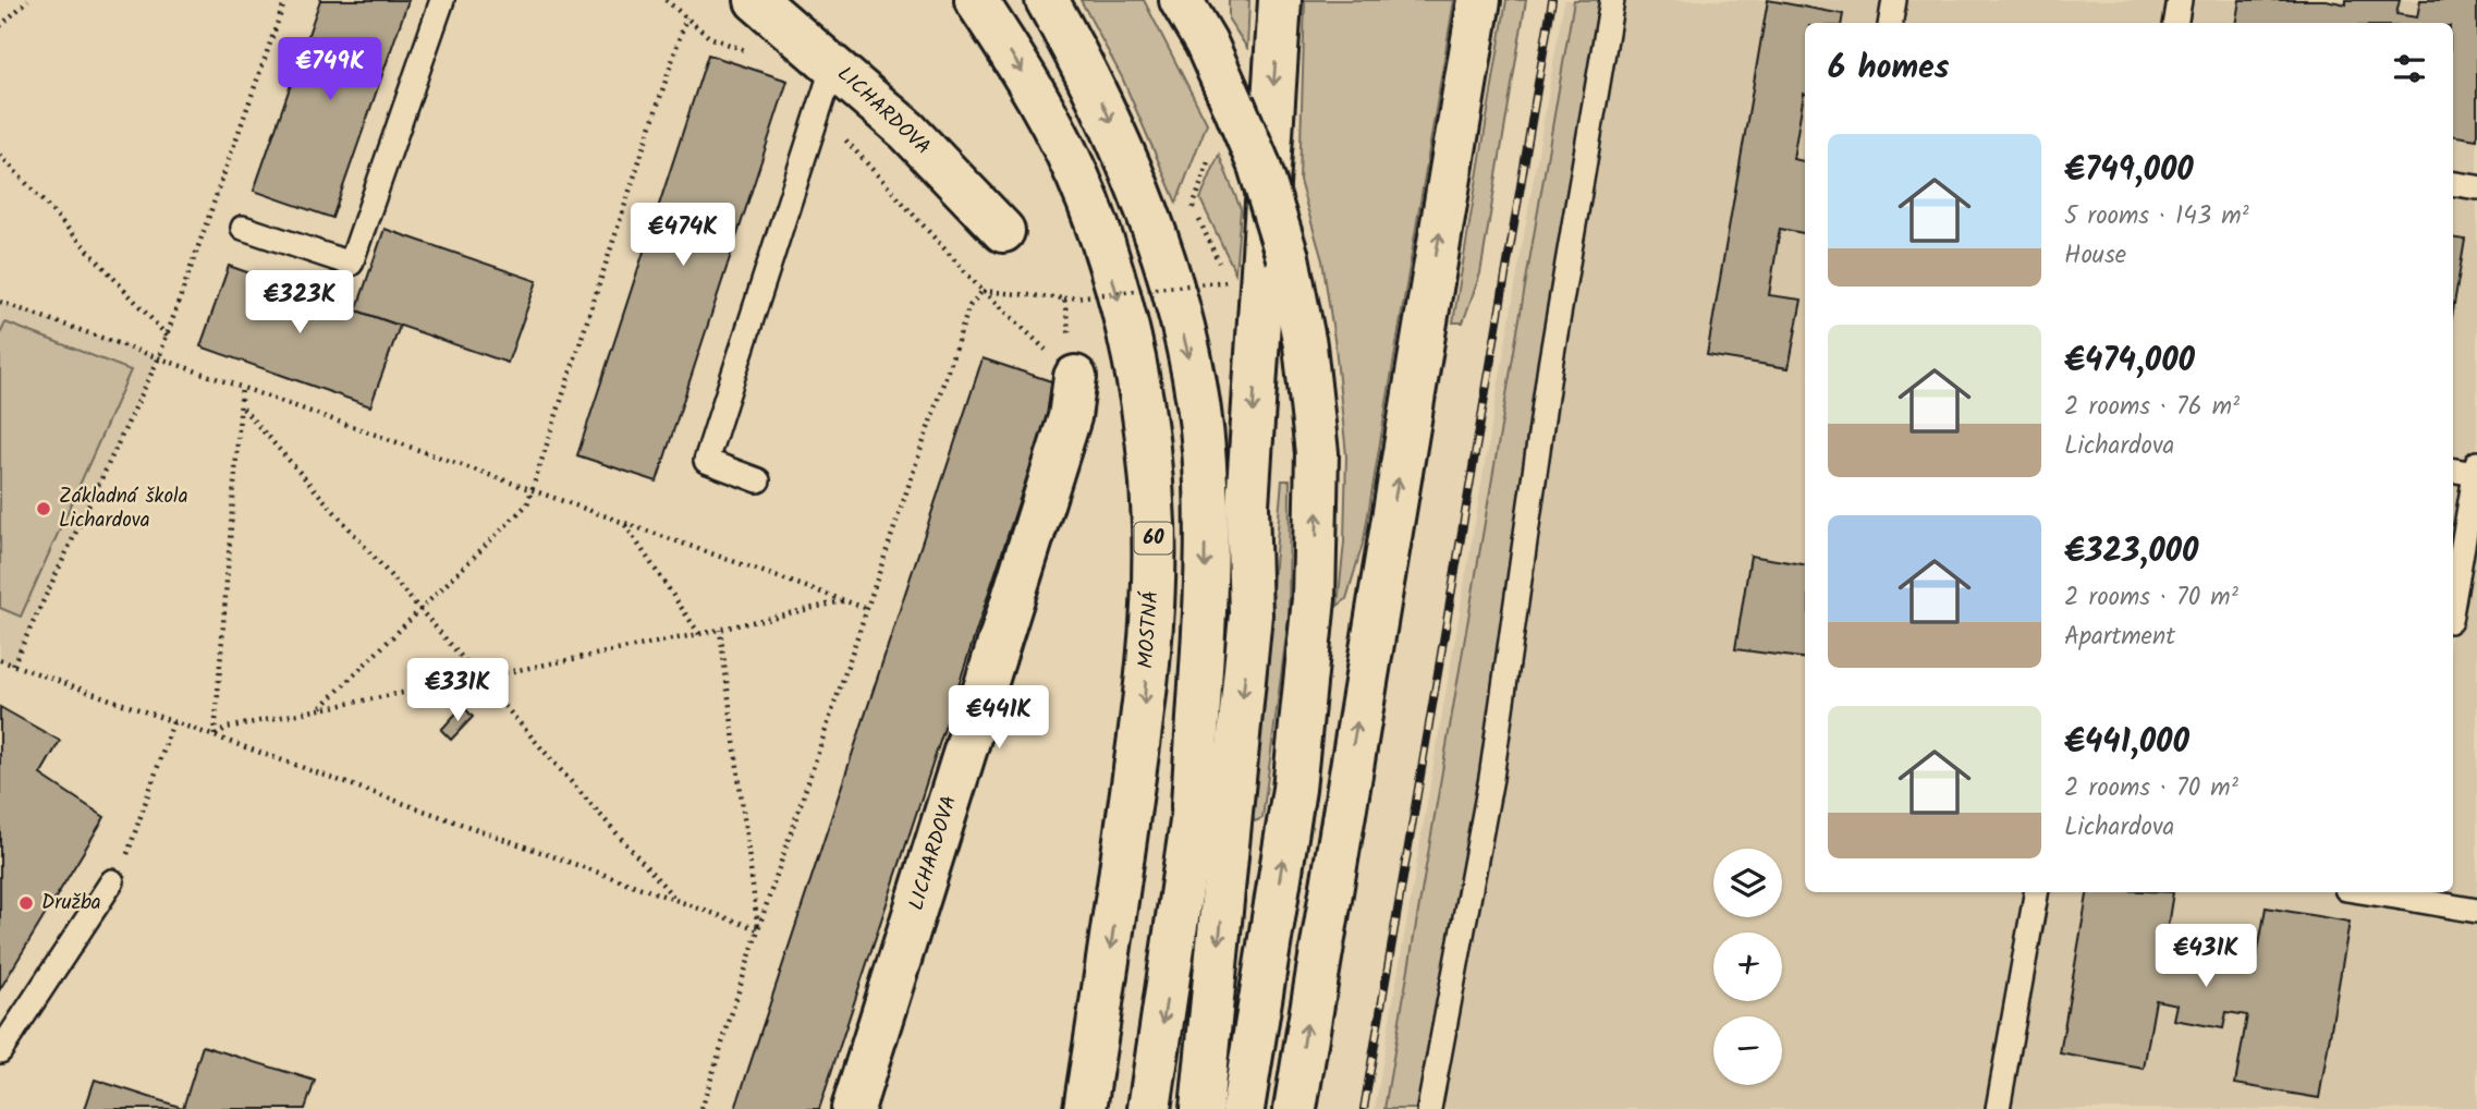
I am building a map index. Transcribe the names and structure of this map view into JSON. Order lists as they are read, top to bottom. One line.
{"streets":{"main road":["LICHARDOVA","60","MOSTNÁ"]},"places":["Základná škola Lichardova","Družba"],"page":{"heading":"6 homes","price":["€749K","€474K","€323K","€331K","€441K","€431K"],"list":[{"name":"€749,000","note":"5 rooms · 143 m² · House"},{"name":"€474,000","note":"2 rooms · 76 m² · Lichardova"},{"name":"€323,000","note":"2 rooms · 70 m² · Apartment"},{"name":"€441,000","note":"2 rooms · 70 m² · Lichardova"}],"map_buttons":["+","−"]}}
